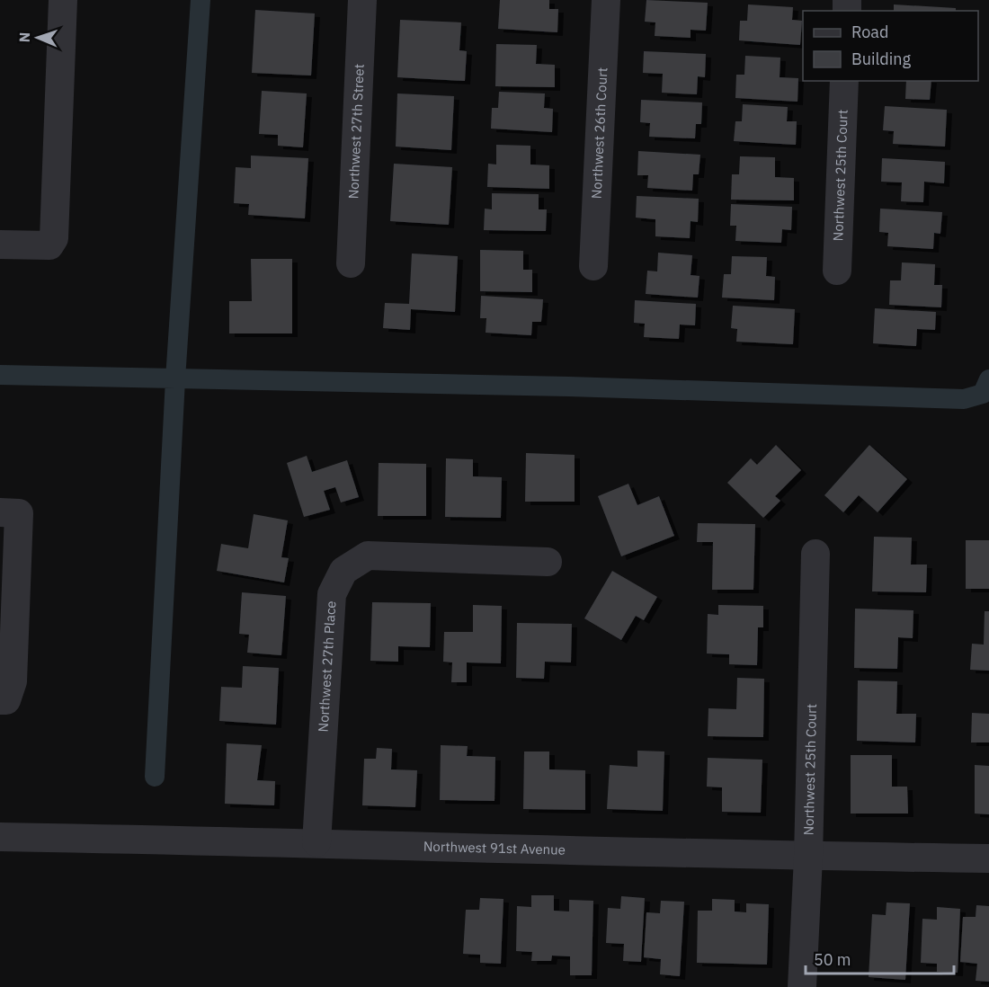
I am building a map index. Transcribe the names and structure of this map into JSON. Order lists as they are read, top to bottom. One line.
{"streets":{"street":["Northwest 27th Street","Northwest 26th Court","Northwest 25th Court","Northwest 27th Place","Northwest 91st Avenue"]},"crossings":[["Northwest 25th Court","Northwest 91st Avenue"],["Northwest 27th Place","Northwest 91st Avenue"]],"legend":["Road","Building"],"scale_bar":"50 m","north":"left"}
